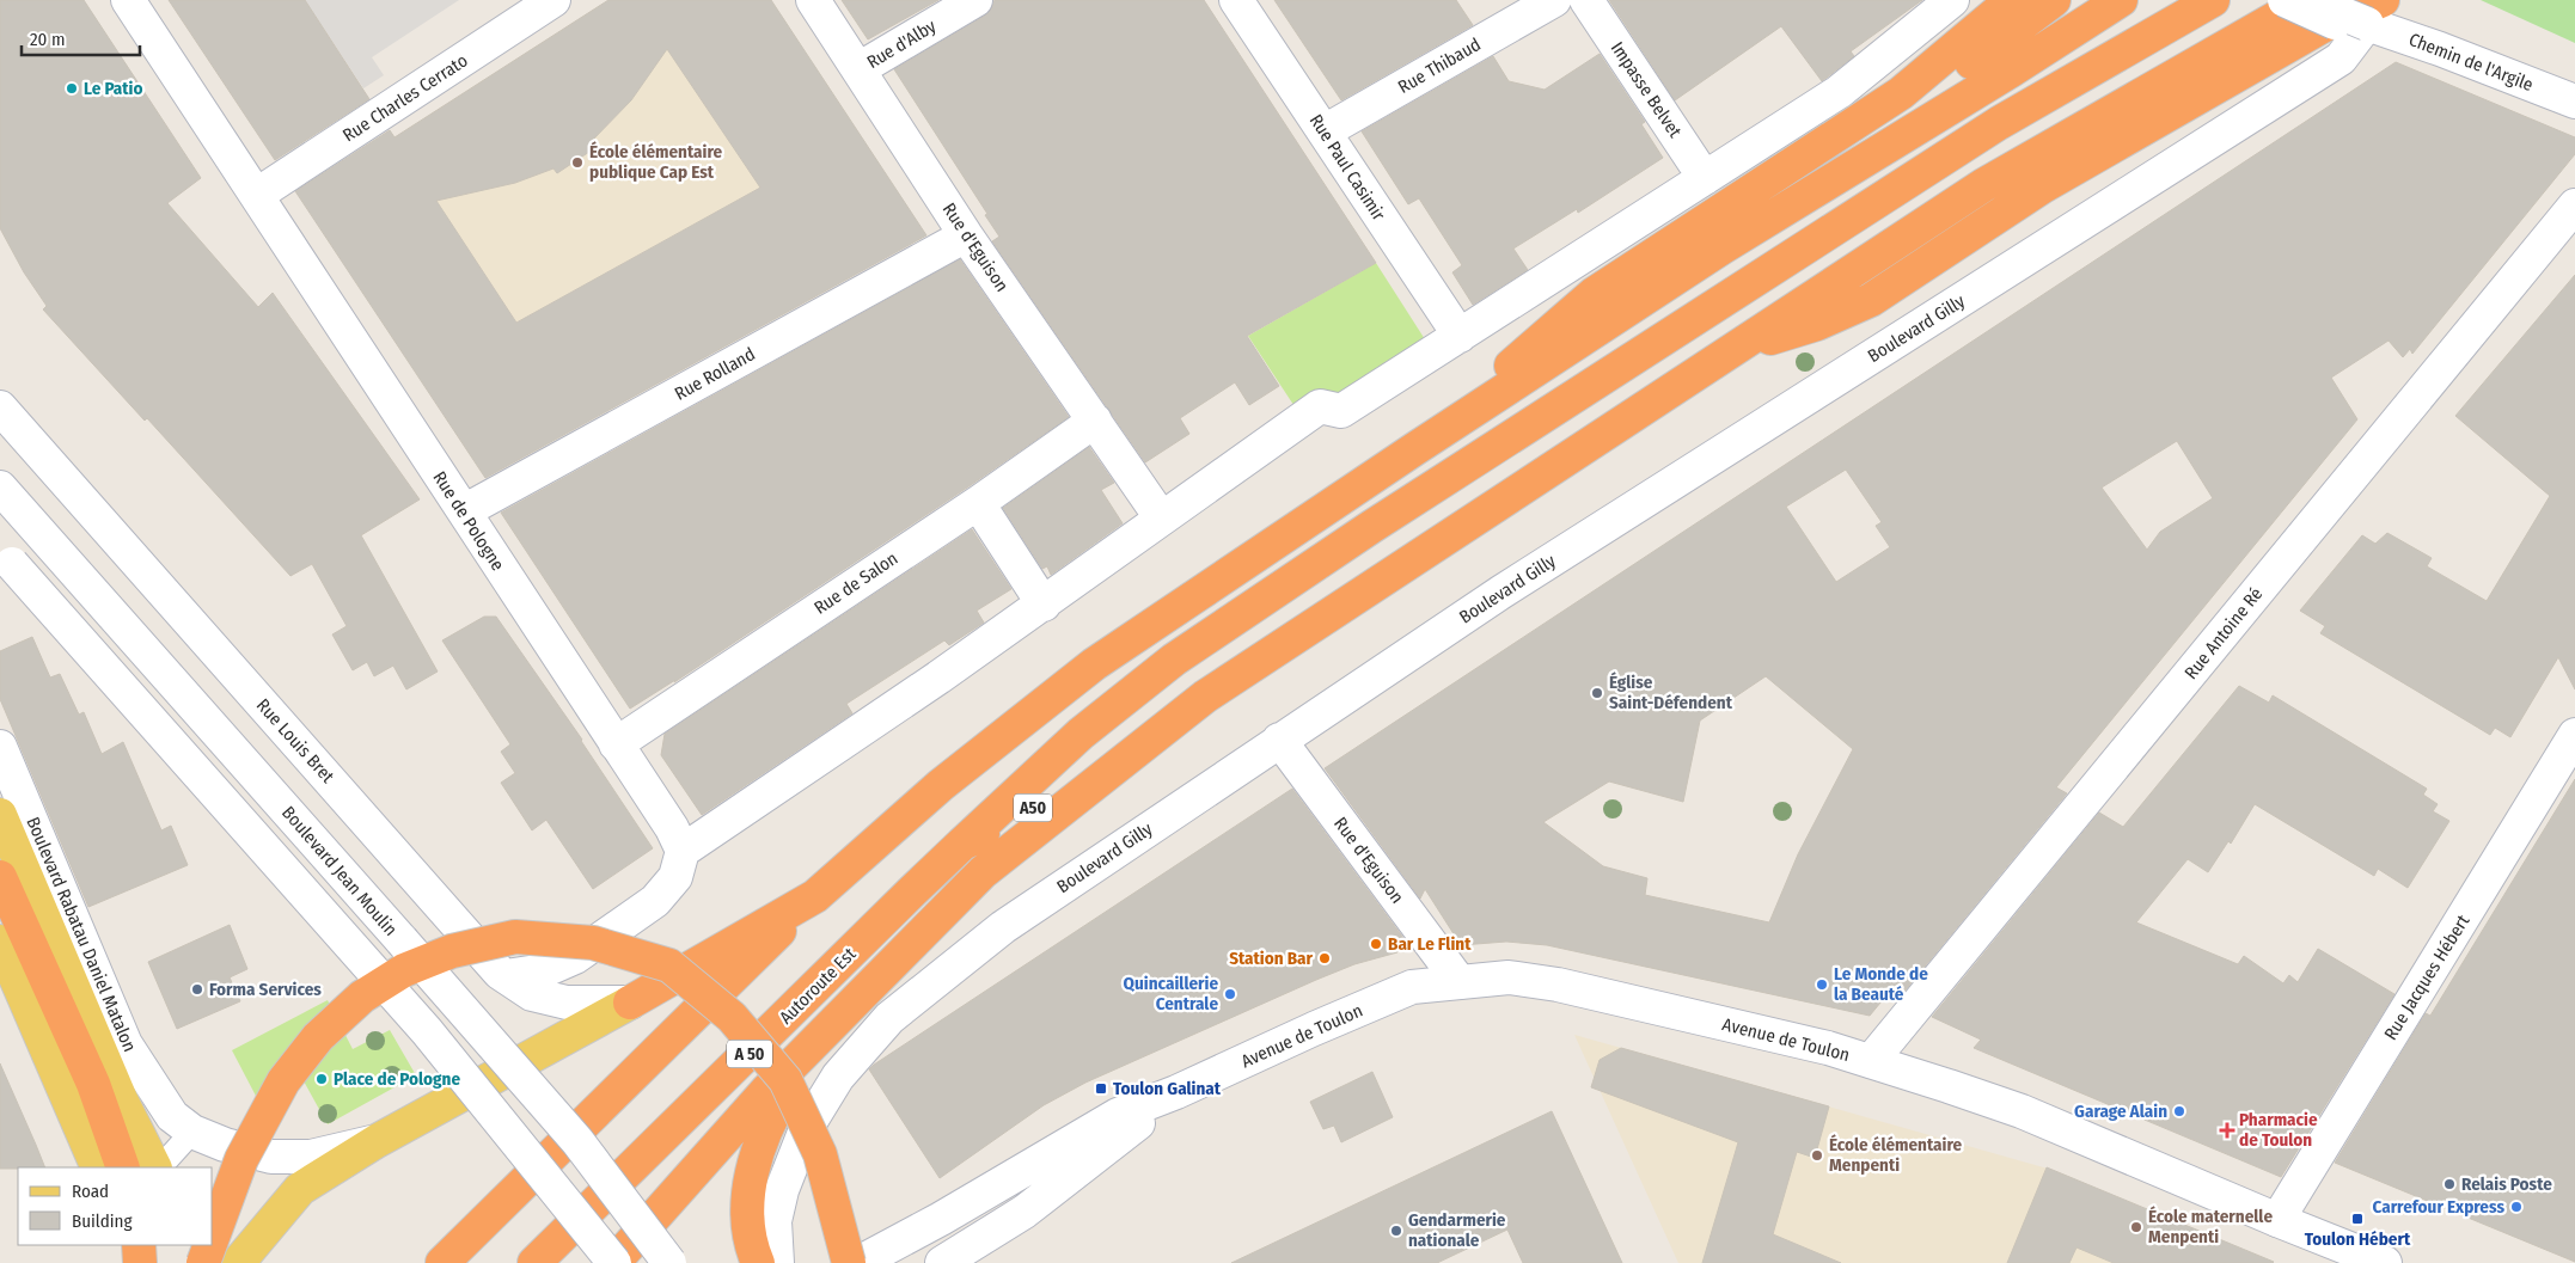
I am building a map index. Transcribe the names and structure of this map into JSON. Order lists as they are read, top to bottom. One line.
{"streets":{"highway":["A50","Autoroute Est","A 50"],"main road":["Boulevard Rabatau Daniel Matalon"],"street":["Rue d'Alby","Chemin de l'Argile","Rue Thibaud","Impasse Belvet","Rue Charles Cerrato","Rue Paul Casimir","Rue d'Eguison","Boulevard Gilly","Rue Rolland","Rue de Pologne","Rue de Salon","Rue Antoine Ré","Rue Louis Bret","Boulevard Jean Moulin","Rue Jacques Hébert","Avenue de Toulon"]},"crossings":[["Rue d'Alby","Rue d'Eguison"],["Chemin de l'Argile","Boulevard Gilly"],["Rue Thibaud","Rue Paul Casimir"],["Rue Charles Cerrato","Rue de Pologne"],["Rue d'Eguison","Boulevard Gilly"],["Rue d'Eguison","Rue Rolland"],["Rue d'Eguison","Rue de Salon"],["Rue d'Eguison","Avenue de Toulon"],["Rue Rolland","Rue de Pologne"],["Rue de Pologne","Rue de Salon"],["Rue Antoine Ré","Avenue de Toulon"],["Rue Jacques Hébert","Avenue de Toulon"]],"places":{"other":["Le Patio","École élémentaire publique Cap Est","Église Saint-Défendent","Bar Le Flint","Station Bar","Le Monde de la Beauté","Forma Services","Quincaillerie Centrale","Place de Pologne","Garage Alain","École élémentaire Menpenti","Relais Poste","Carrefour Express","École maternelle Menpenti","Gendarmerie nationale"],"transit":["Toulon Galinat","Toulon Hébert"],"health":["Pharmacie de Toulon"]},"legend":["Road","Building"],"scale_bar":"20 m"}
